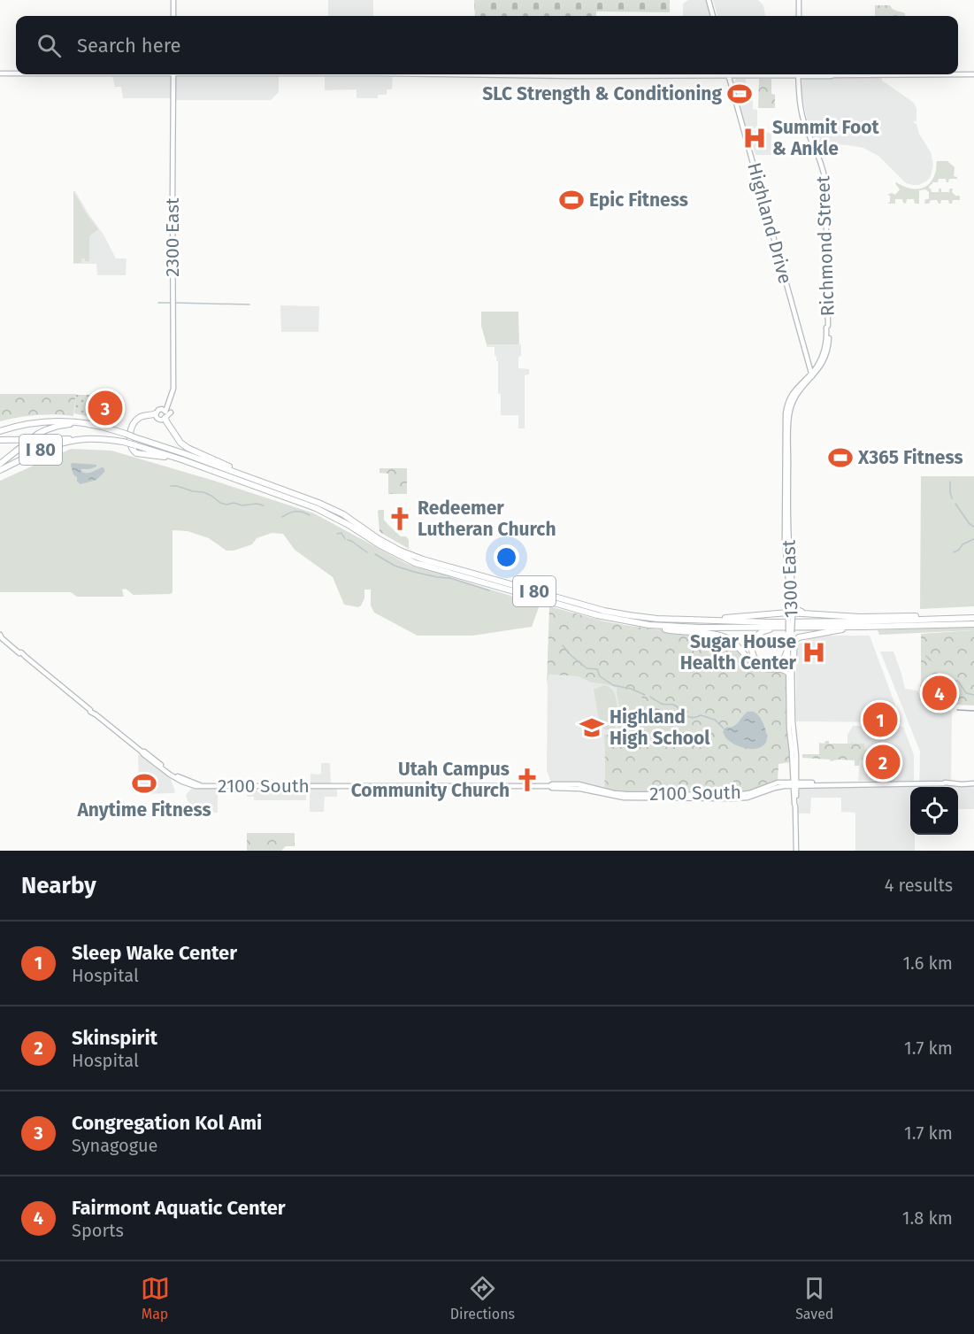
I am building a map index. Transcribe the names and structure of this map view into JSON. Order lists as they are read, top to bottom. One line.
{"streets":{"highway":["I 80"],"main road":["Highland Drive","2300 East","Richmond Street","1300 East","2100 South"]},"crossings":[["Highland Drive","Richmond Street"],["Richmond Street","1300 East"],["I 80","1300 East"],["1300 East","2100 South"]],"places":{"sports":["SLC Strength & Conditioning","Epic Fitness","X365 Fitness","Anytime Fitness"],"hospital":["Summit Foot & Ankle","Sugar House Health Center"],"church":["Redeemer Lutheran Church","Utah Campus Community Church"],"school or university":["Highland High School"]},"page":{"search":"Search here","pins":["3","4","1","2"],"heading":["Nearby","4 results"],"list":[{"mark":"1","name":"Sleep Wake Center","note":"Hospital","value":"1.6 km"},{"mark":"2","name":"Skinspirit","note":"Hospital","value":"1.7 km"},{"mark":"3","name":"Congregation Kol Ami","note":"Synagogue","value":"1.7 km"},{"mark":"4","name":"Fairmont Aquatic Center","note":"Sports","value":"1.8 km"}],"nav":["Map","Directions","Saved"]}}
